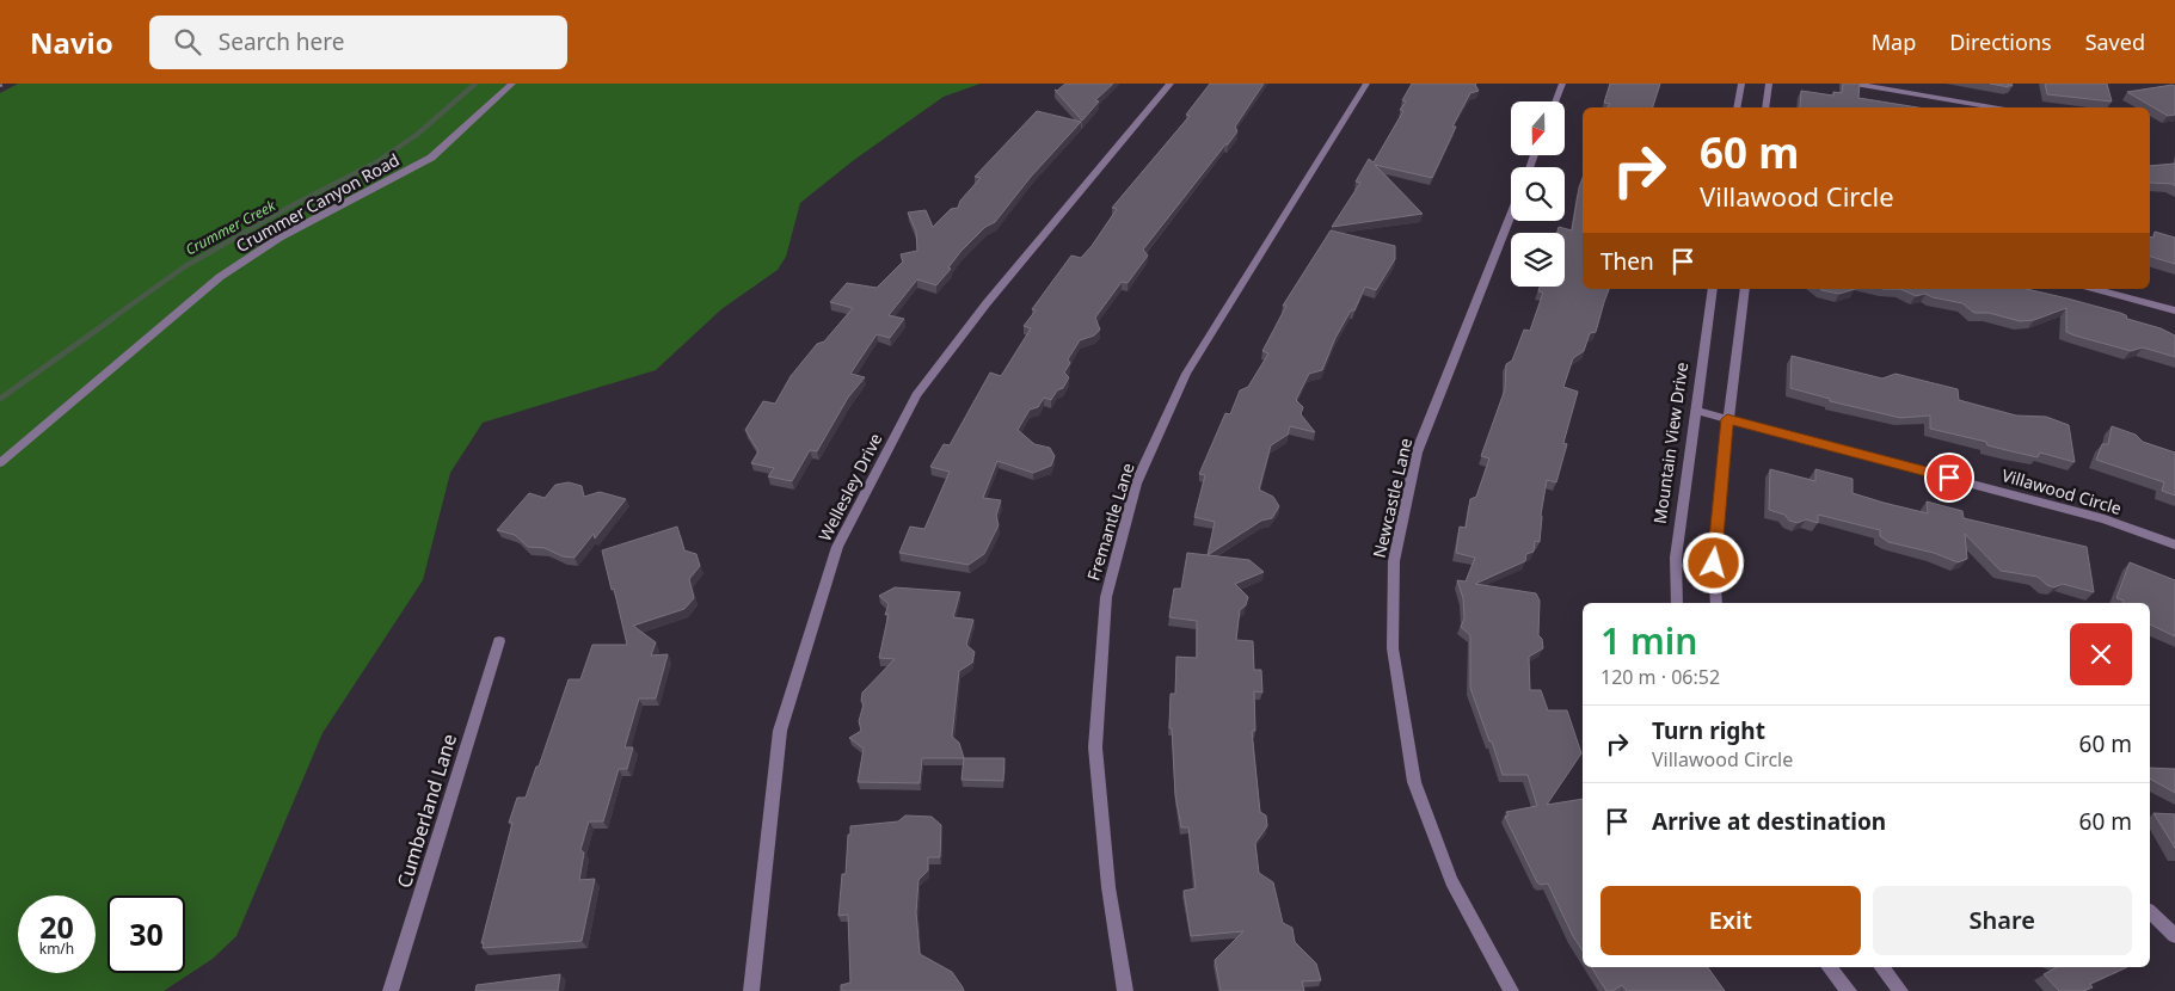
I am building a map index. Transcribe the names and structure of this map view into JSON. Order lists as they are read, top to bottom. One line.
{"streets":{"street":["Crummer Canyon Road","Mountain View Drive","Wellesley Drive","Villawood Circle","Newcastle Lane","Fremantle Lane","Cumberland Lane"]},"crossings":[["Mountain View Drive","Villawood Circle"]],"water":["Crummer Creek"],"north":"bottom","page":{"header":"Navio","search":"Search here","nav":["Map","Directions","Saved"],"turn":["60 m","Villawood Circle"],"then":"Then","heading":["1 min","120 m · 06:52"],"list":[{"name":"Turn right","note":"Villawood Circle","value":"60 m"},{"name":"Arrive at destination","value":"60 m"}],"buttons":["Exit","Share"],"speed":"20 km/h","limit":"30"}}
